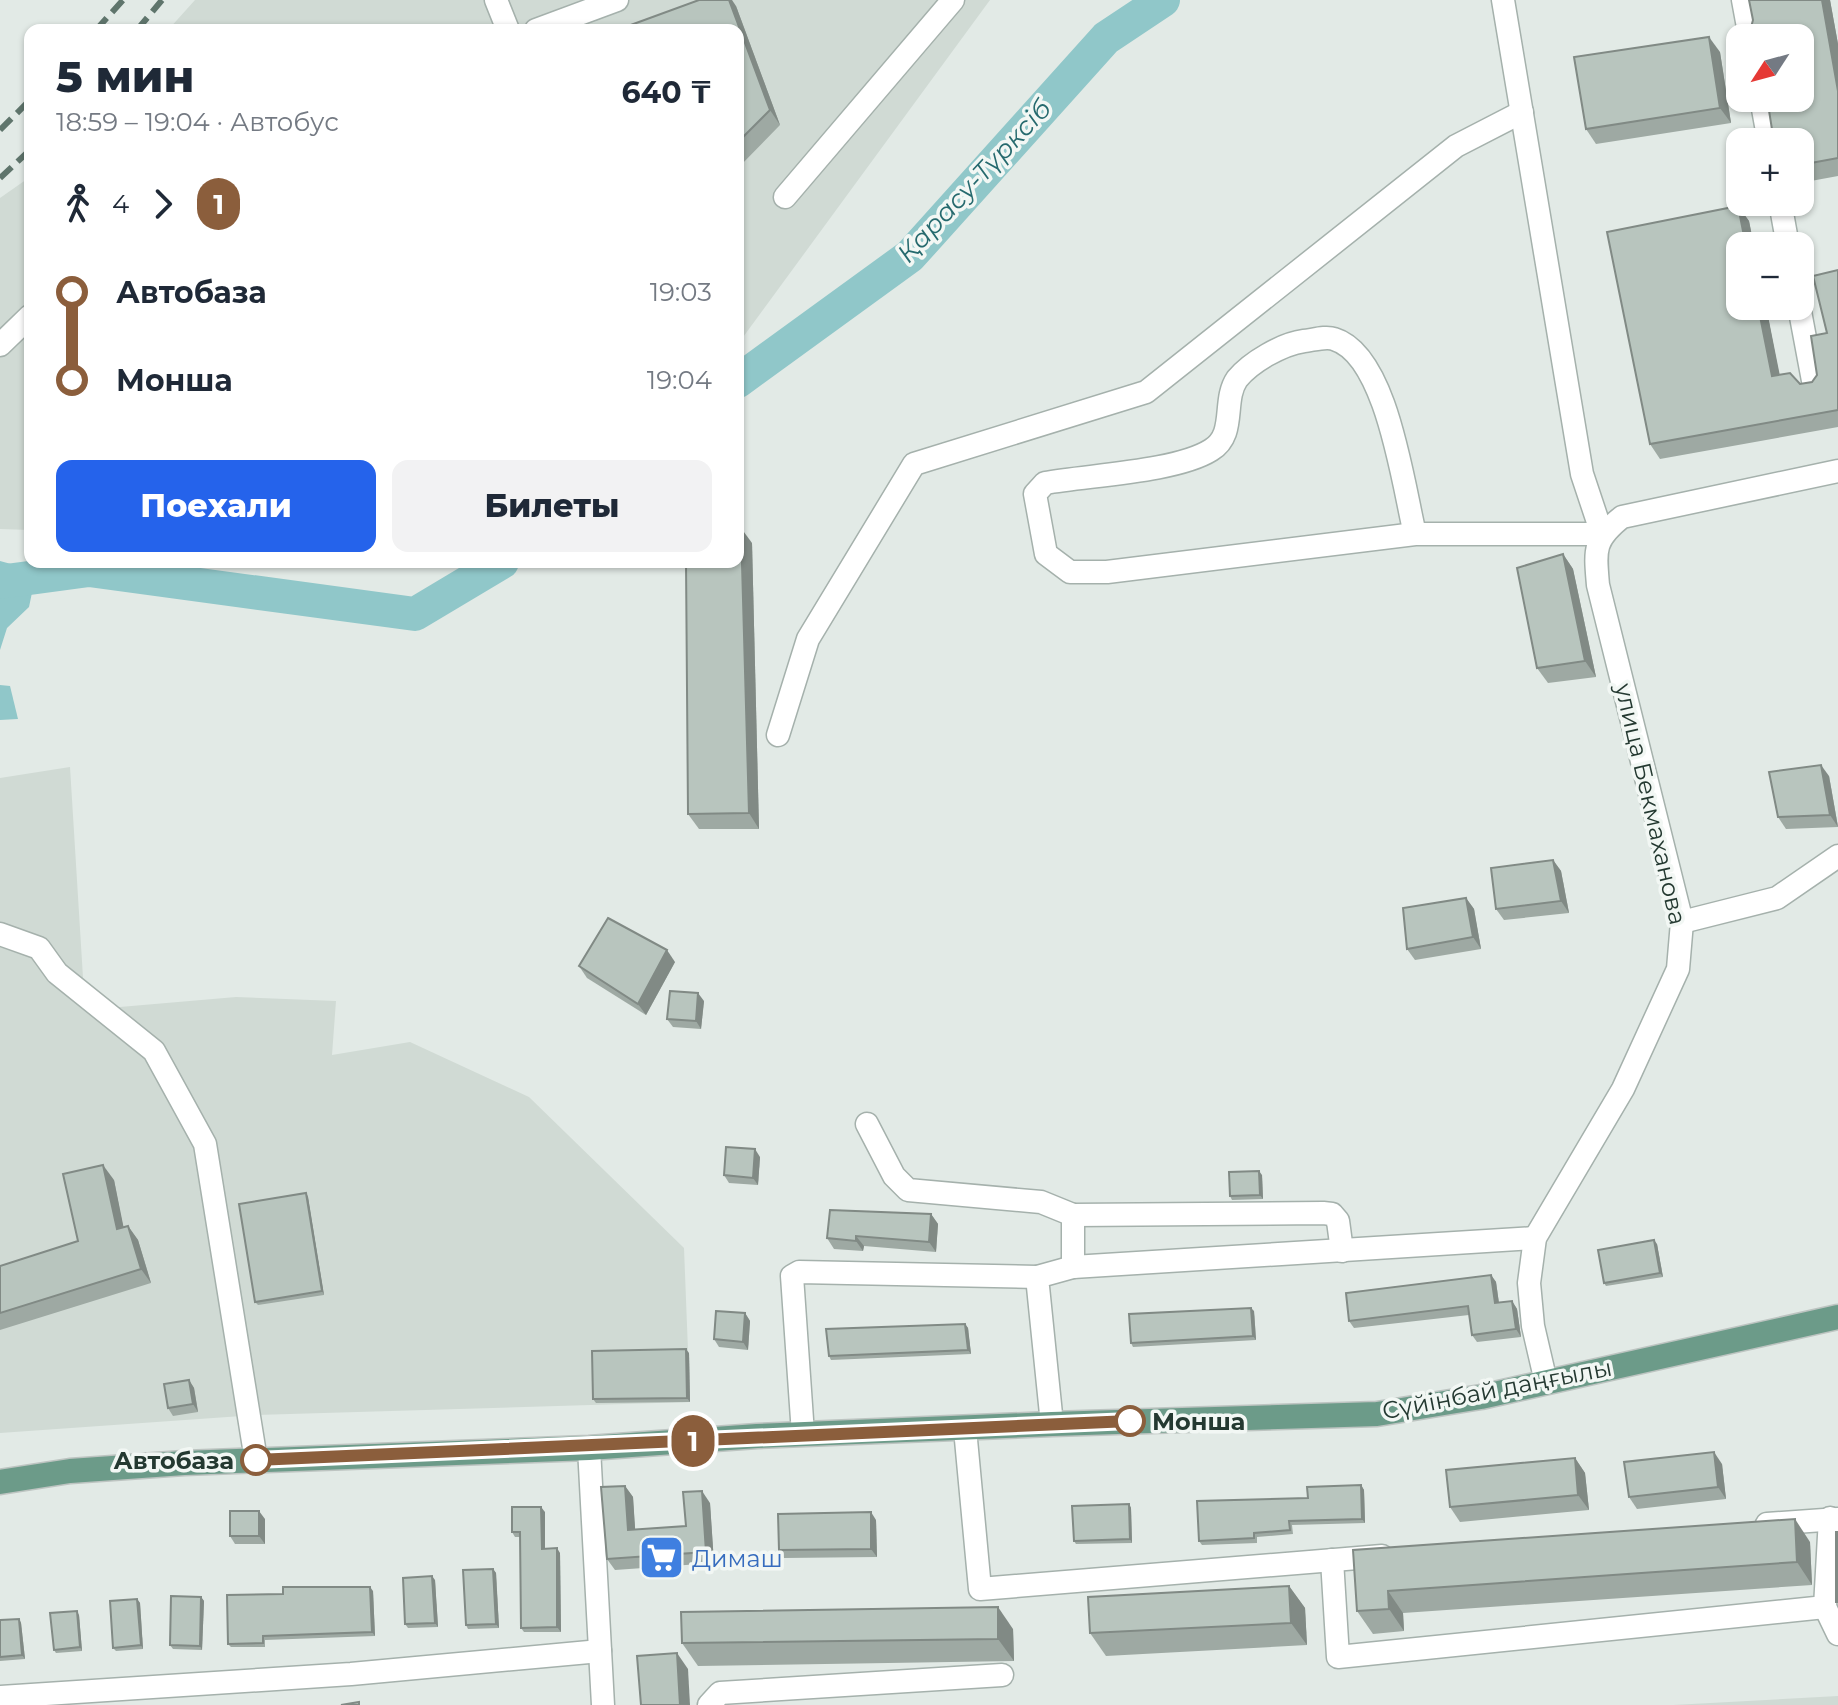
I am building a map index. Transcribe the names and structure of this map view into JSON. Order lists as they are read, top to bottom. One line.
{"streets":{"main road":["Сүйінбай даңғылы"],"street":["улица Бекмаханова"]},"crossings":[["улица Бекмаханова","Сүйінбай даңғылы"]],"water":["Қарасу-Түрксіб"],"places":{"other":["Монша","Автобаза"],"supermarket":["Димаш"]},"lines":["bus line 1"],"north":"bottom left","page":{"on_map":"1","map_buttons":["+","−"],"heading":["5 мин","18:59 – 19:04 · Автобус","640 ₸"],"legs":["4","1"],"list":[{"name":"Автобаза","value":"19:03"},{"name":"Монша","value":"19:04"}],"buttons":["Поехали","Билеты"]}}
